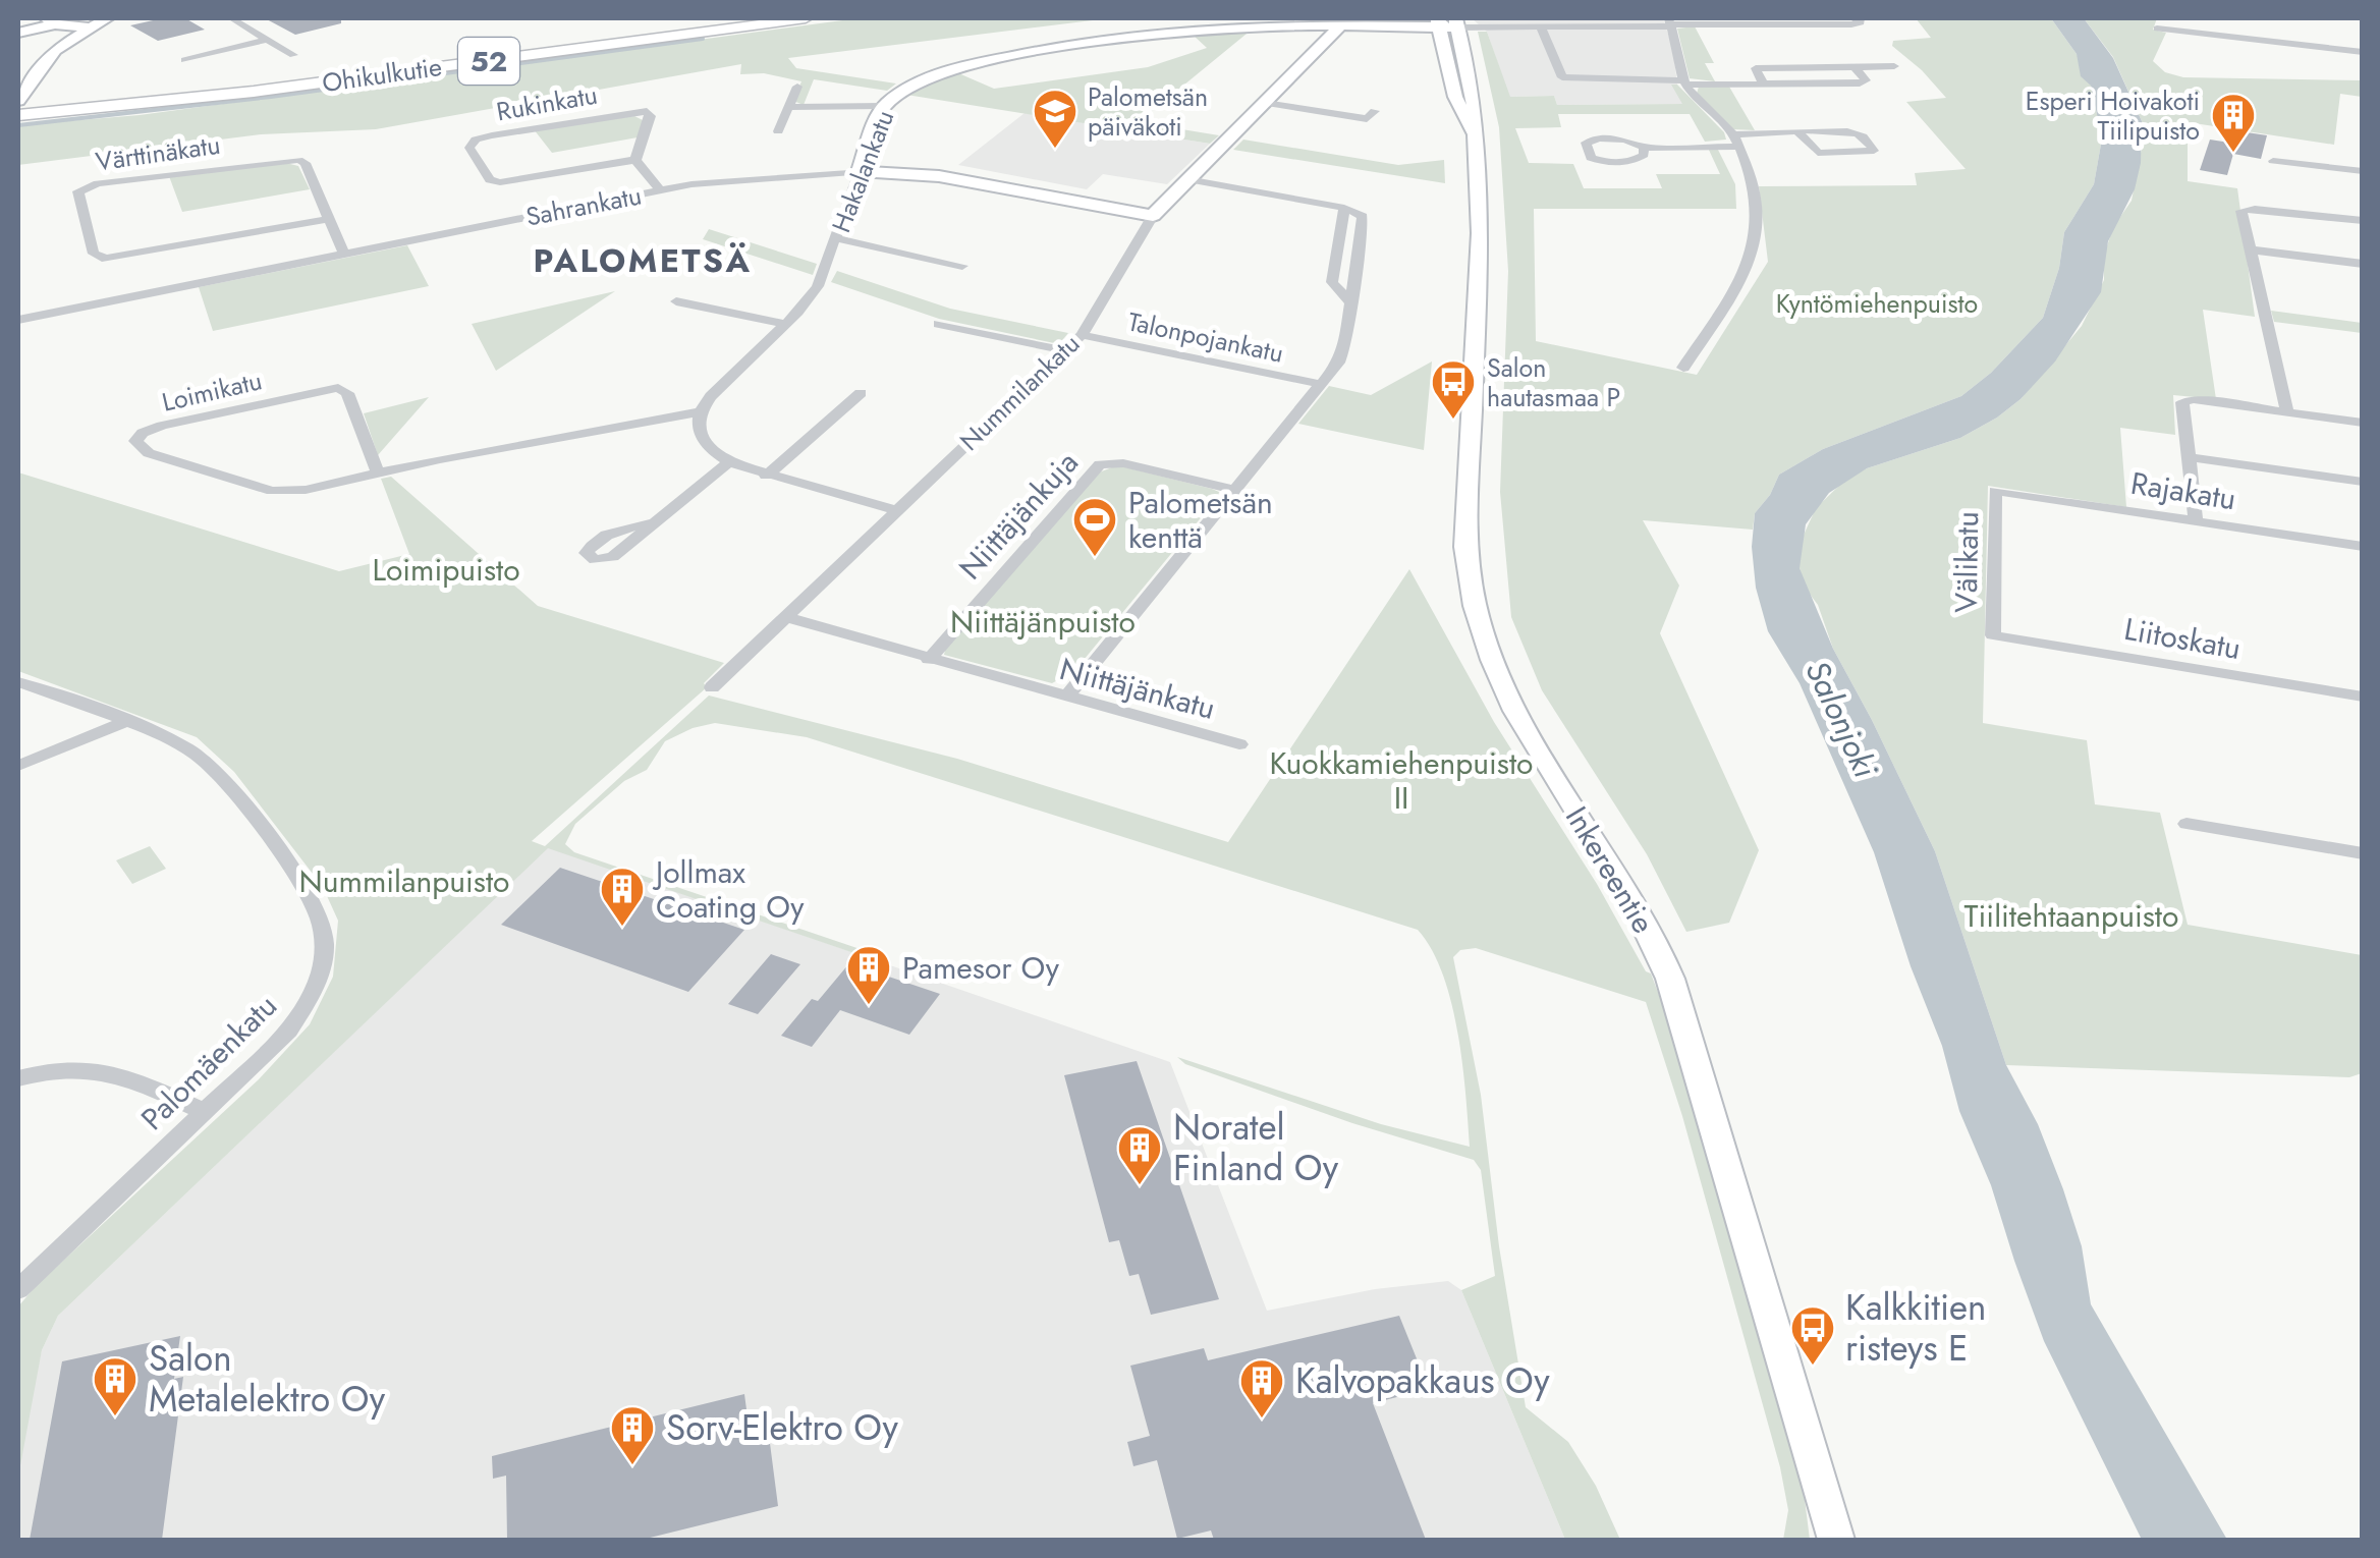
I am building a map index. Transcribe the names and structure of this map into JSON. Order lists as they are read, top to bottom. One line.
{"streets":{"main road":["52","Ohikulkutie"],"street":["Rukinkatu","Värttinäkatu","Hakalankatu","Sahrankatu","Talonpojankatu","Loimikatu","Nummilankatu","Rajakatu","Niittäjänkuja","Välikatu","Liitoskatu","Niittäjänkatu","Inkereentie","Palomäenkatu"]},"crossings":[["Värttinäkatu","Sahrankatu"],["Hakalankatu","Sahrankatu"],["Hakalankatu","Loimikatu"],["Hakalankatu","Nummilankatu"],["Hakalankatu","Inkereentie"],["Sahrankatu","Nummilankatu"],["Talonpojankatu","Nummilankatu"],["Nummilankatu","Niittäjänkatu"],["Rajakatu","Välikatu"],["Niittäjänkuja","Niittäjänkatu"],["Välikatu","Liitoskatu"]],"districts":["PALOMETSÄ"],"water":["Salonjoki"],"parks":["Kyntömiehenpuisto","Loimipuisto","Niittäjänpuisto","Kuokkamiehenpuisto II","Nummilanpuisto","Tiilitehtaanpuisto"],"places":{"school or university":["Palometsän päiväkoti"],"building":["Esperi Hoivakoti Tiilipuisto","Jollmax Coating Oy","Pamesor Oy","Noratel Finland Oy","Salon Metalelektro Oy","Kalvopakkaus Oy","Sorv-Elektro Oy"],"bus stop":["Salon hautasmaa P","Kalkkitien risteys E"],"sports":["Palometsän kenttä"]}}
